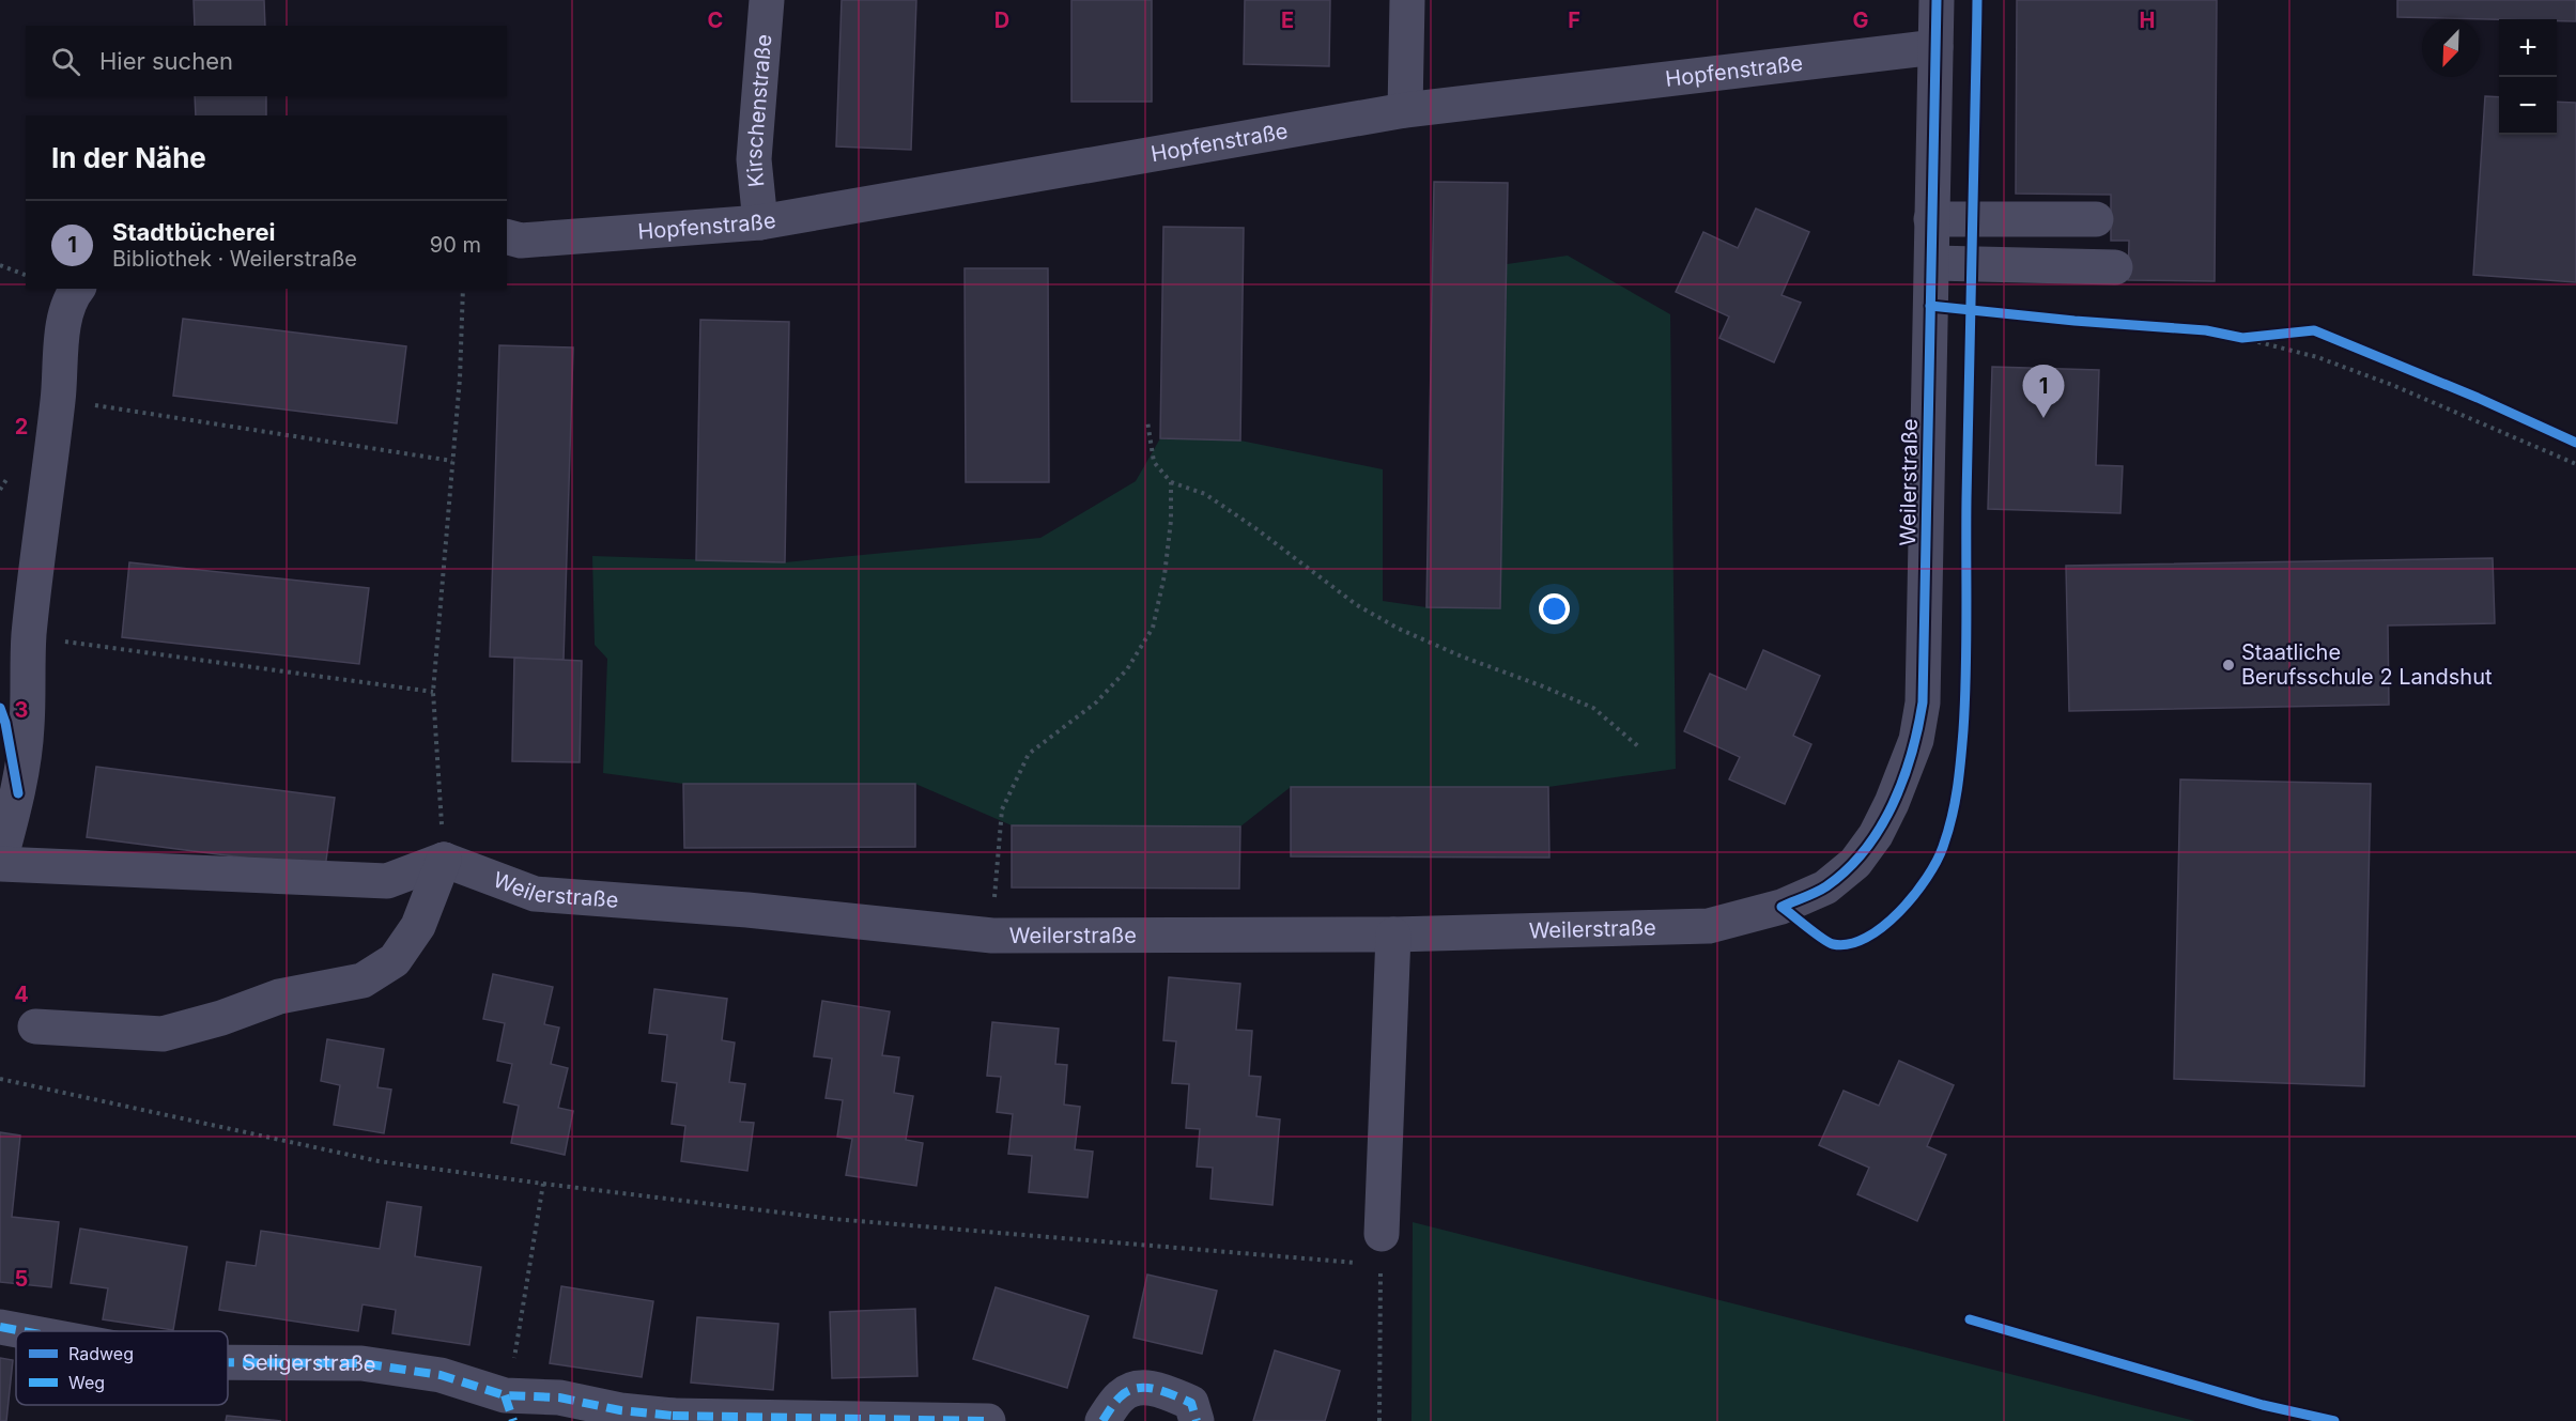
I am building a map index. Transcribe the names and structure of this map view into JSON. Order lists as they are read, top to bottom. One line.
{"streets":{"street":["Hopfenstraße","Kirschenstraße","Weilerstraße","Seligerstraße"]},"crossings":[["Hopfenstraße","Kirschenstraße"],["Hopfenstraße","Weilerstraße"]],"places":["Staatliche Berufsschule 2 Landshut"],"legend":["Radweg","Weg"],"north":"bottom left","page":{"map_buttons":["+","−"],"search":"Hier suchen","heading":"In der Nähe","list":[{"mark":"1","name":"Stadtbücherei","note":"Bibliothek · Weilerstraße","value":"90 m"}],"pins":"1"},"grid":{"columns":["C","D","E","F","G","H"],"rows":["2","3","4","5"]}}
